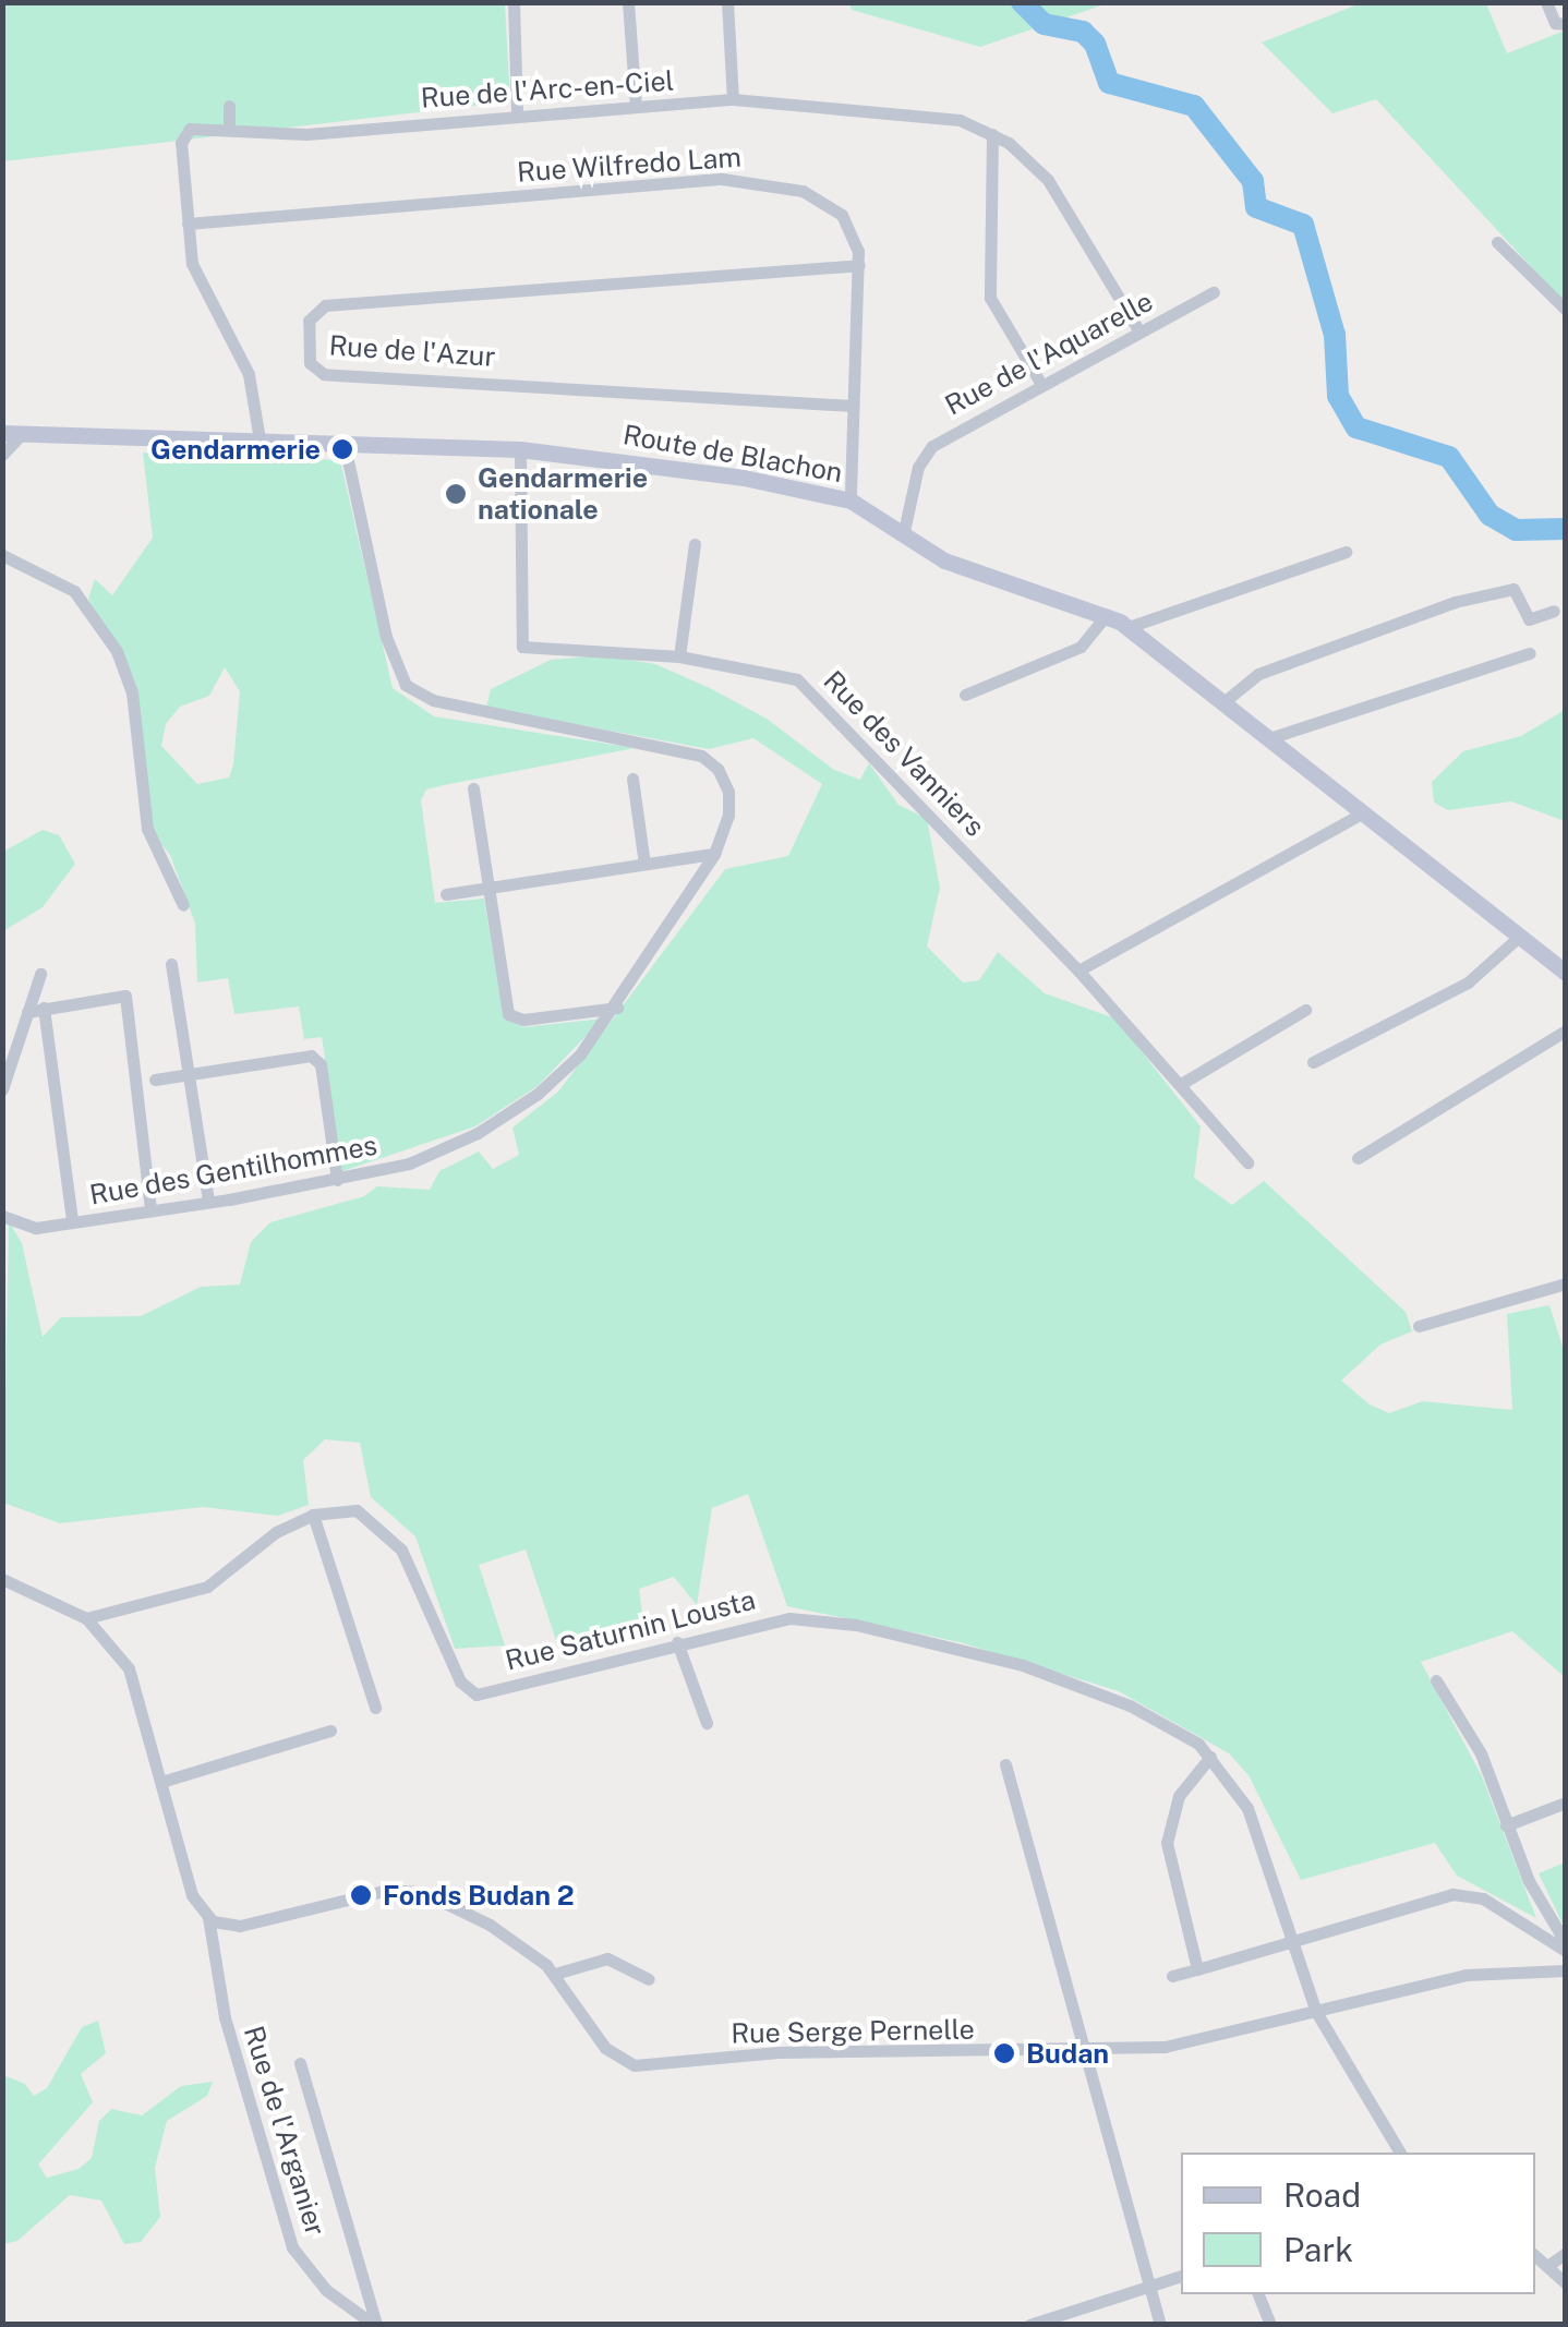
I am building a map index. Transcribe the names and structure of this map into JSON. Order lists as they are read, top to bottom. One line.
{"streets":{"street":["Rue de l'Arc-en-Ciel","Rue Wilfredo Lam","Rue de l'Azur","Rue de l'Aquarelle","Route de Blachon","Rue des Vanniers","Rue des Gentilhommes","Rue Saturnin Lousta","Rue Serge Pernelle","Rue de l'Arganier"]},"crossings":[["Rue de l'Arc-en-Ciel","Rue Wilfredo Lam"],["Rue de l'Arc-en-Ciel","Rue de l'Aquarelle"],["Rue de l'Arc-en-Ciel","Route de Blachon"],["Rue Wilfredo Lam","Rue de l'Azur"],["Rue Wilfredo Lam","Route de Blachon"],["Rue de l'Aquarelle","Route de Blachon"],["Route de Blachon","Rue des Vanniers"],["Route de Blachon","Rue des Gentilhommes"],["Rue Saturnin Lousta","Rue Serge Pernelle"],["Rue Serge Pernelle","Rue de l'Arganier"]],"places":["Gendarmerie","Gendarmerie nationale","Fonds Budan 2","Budan"],"legend":["Road","Park"]}
